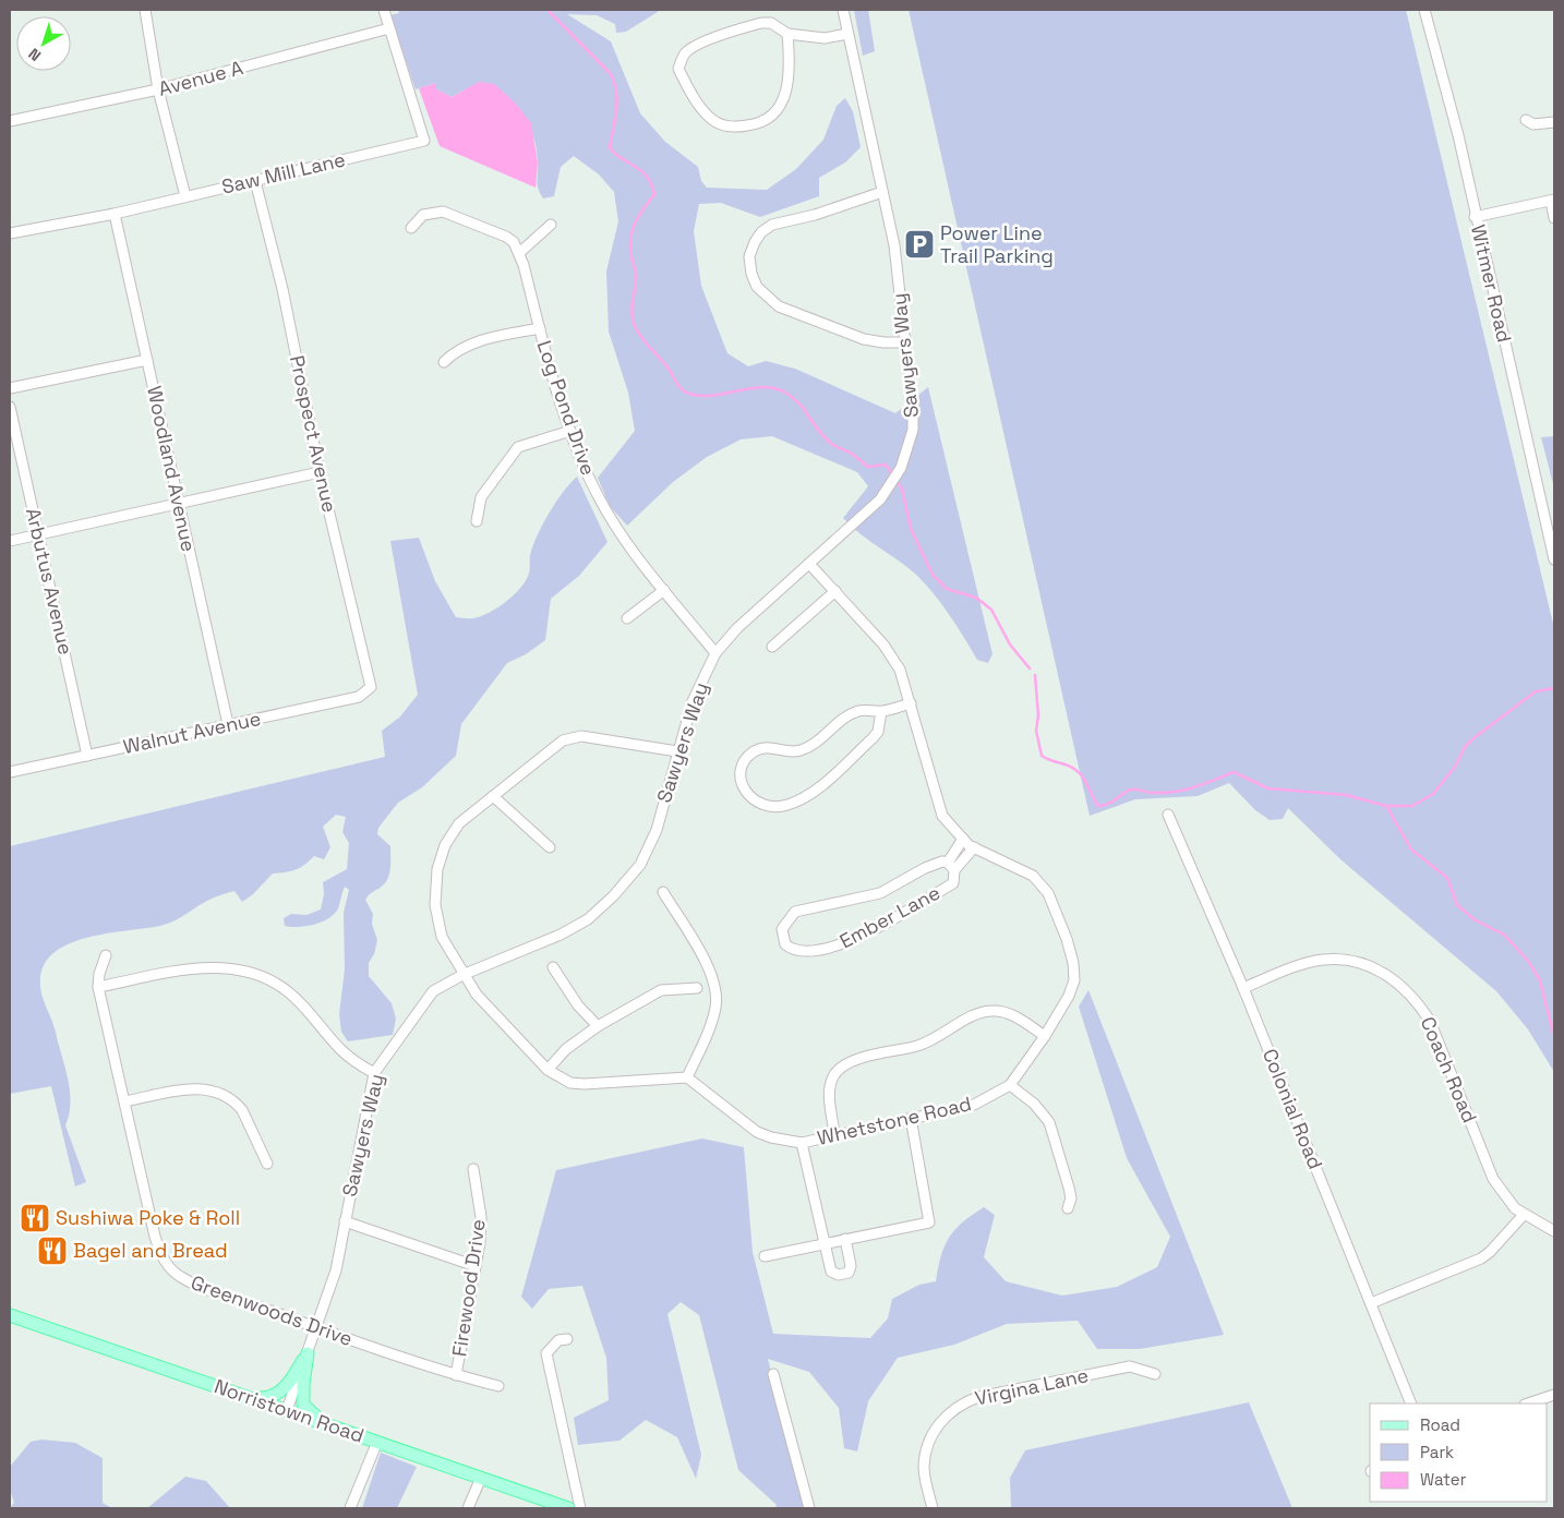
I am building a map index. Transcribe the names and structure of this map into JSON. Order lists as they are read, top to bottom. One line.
{"streets":{"main road":["Norristown Road"],"street":["Avenue A","Saw Mill Lane","Witmer Road","Sawyers Way","Log Pond Drive","Prospect Avenue","Woodland Avenue","Arbutus Avenue","Walnut Avenue","Ember Lane","Coach Road","Colonial Road","Whetstone Road","Firewood Drive","Greenwoods Drive","Virgina Lane"]},"crossings":[["Avenue A","Saw Mill Lane"],["Saw Mill Lane","Prospect Avenue"],["Saw Mill Lane","Woodland Avenue"],["Sawyers Way","Log Pond Drive"],["Sawyers Way","Whetstone Road"],["Sawyers Way","Greenwoods Drive"],["Sawyers Way","Norristown Road"],["Prospect Avenue","Walnut Avenue"],["Woodland Avenue","Walnut Avenue"],["Arbutus Avenue","Walnut Avenue"],["Ember Lane","Whetstone Road"],["Coach Road","Colonial Road"],["Firewood Drive","Greenwoods Drive"]],"places":{"parking":["Power Line Trail Parking"],"restaurant":["Sushiwa Poke & Roll","Bagel and Bread"]},"legend":["Road","Park","Water"],"north":"bottom left"}
